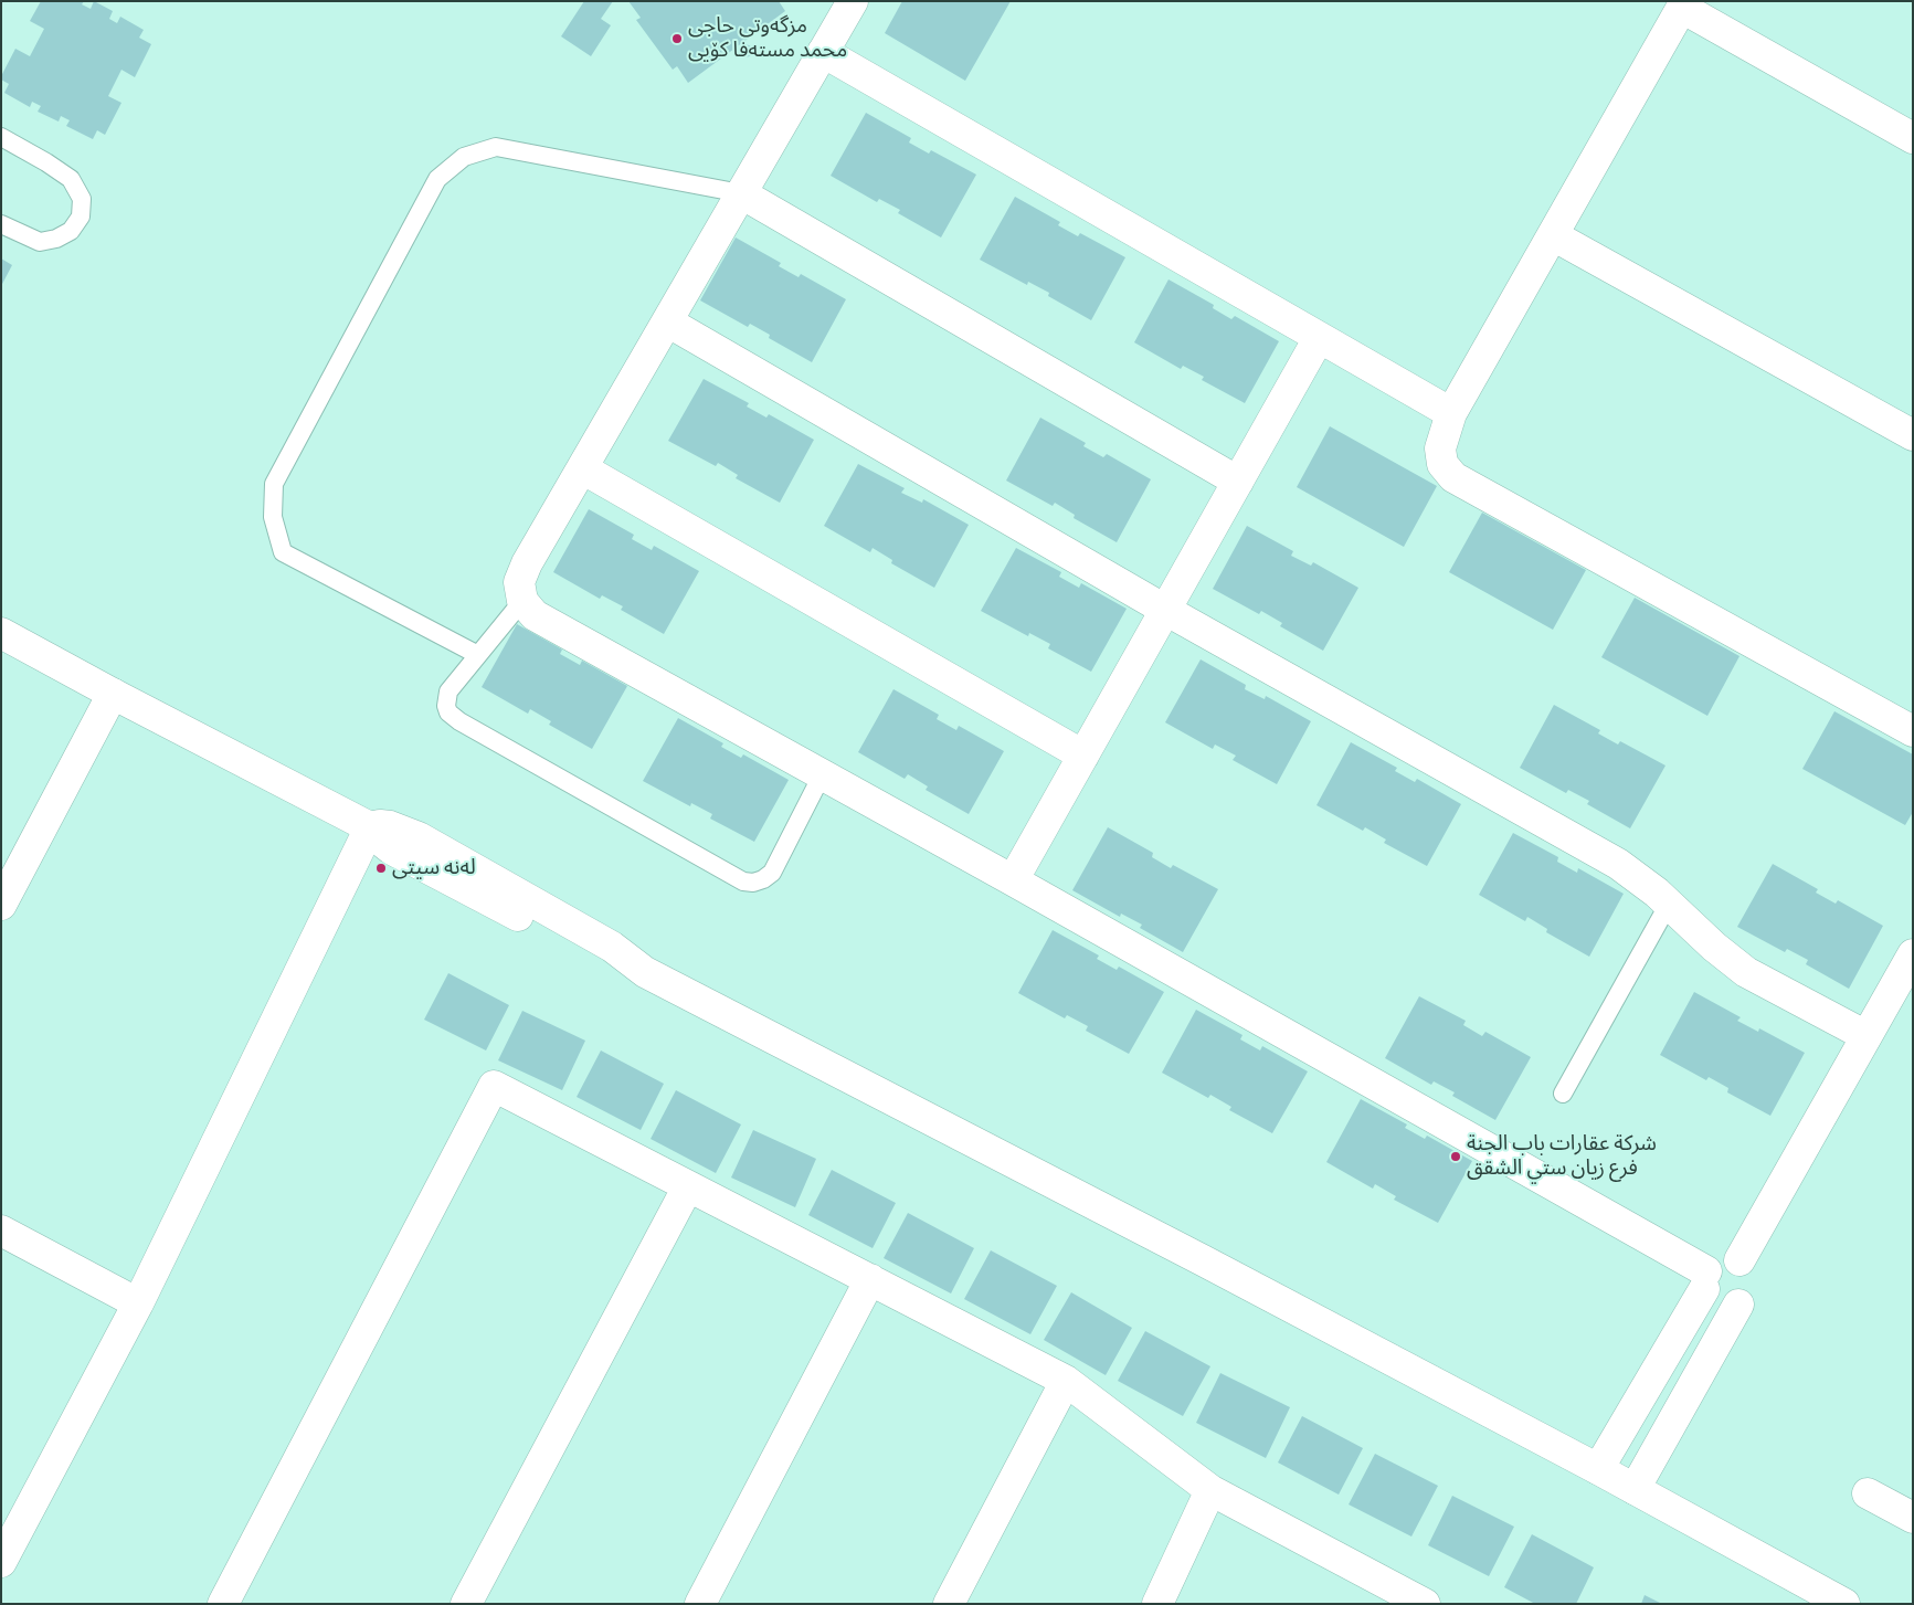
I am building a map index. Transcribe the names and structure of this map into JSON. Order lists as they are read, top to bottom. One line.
{"places":["مزگەوتی حاجی محمد مستەفا کۆیی","لەنە سیتی","شرکة عقارات باب الجنة فرع زیان ستي الشقق"]}
